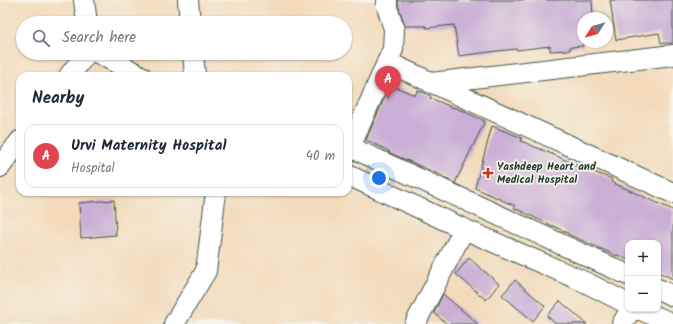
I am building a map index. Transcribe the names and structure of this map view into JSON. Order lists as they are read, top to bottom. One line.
{"places":{"health":["Yashdeep Heart and Medical Hospital"]},"north":"bottom left","page":{"search":"Search here","pins":"A","heading":"Nearby","list":[{"mark":"A","name":"Urvi Maternity Hospital","note":"Hospital","value":"40 m"}],"map_buttons":["+","−"]}}
